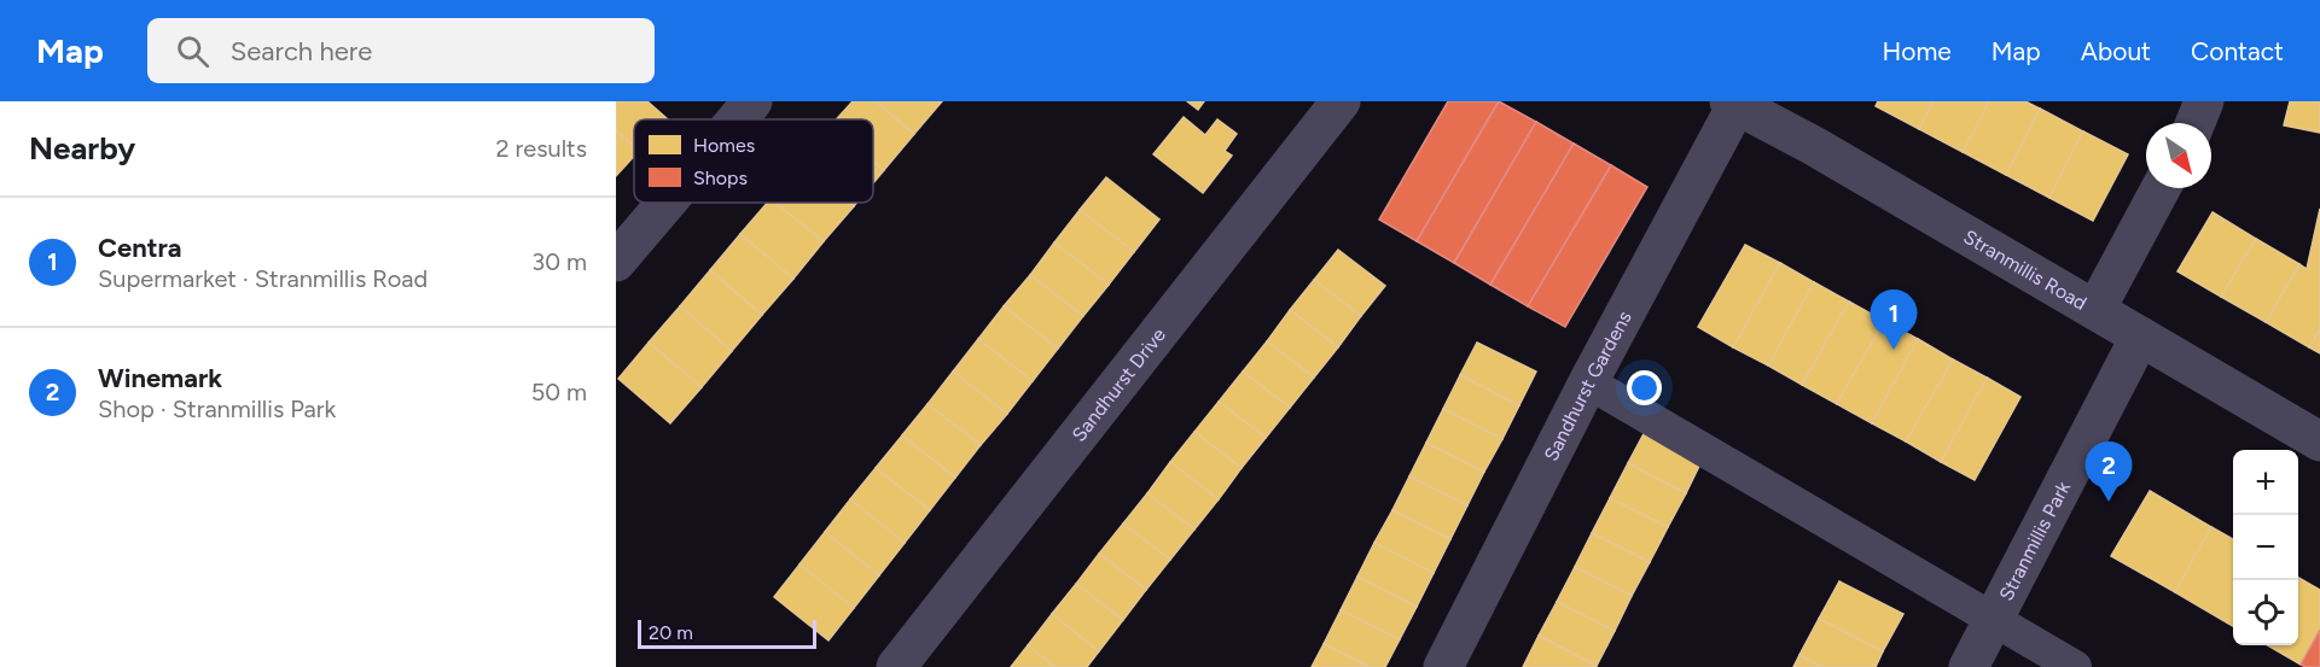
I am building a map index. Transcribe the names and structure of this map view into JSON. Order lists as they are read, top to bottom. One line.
{"streets":{"street":["Stranmillis Road","Sandhurst Drive","Sandhurst Gardens","Stranmillis Park"]},"crossings":[["Stranmillis Road","Sandhurst Gardens"],["Stranmillis Road","Stranmillis Park"]],"legend":["Homes","Shops"],"scale_bar":"20 m","north":"bottom right","page":{"header":"Map","search":"Search here","nav":["Home","Map","About","Contact"],"heading":["Nearby","2 results"],"list":[{"mark":"1","name":"Centra","note":"Supermarket · Stranmillis Road","value":"30 m"},{"mark":"2","name":"Winemark","note":"Shop · Stranmillis Park","value":"50 m"}],"pins":["1","2"],"map_buttons":["+","−"],"scale":"20 m"}}
